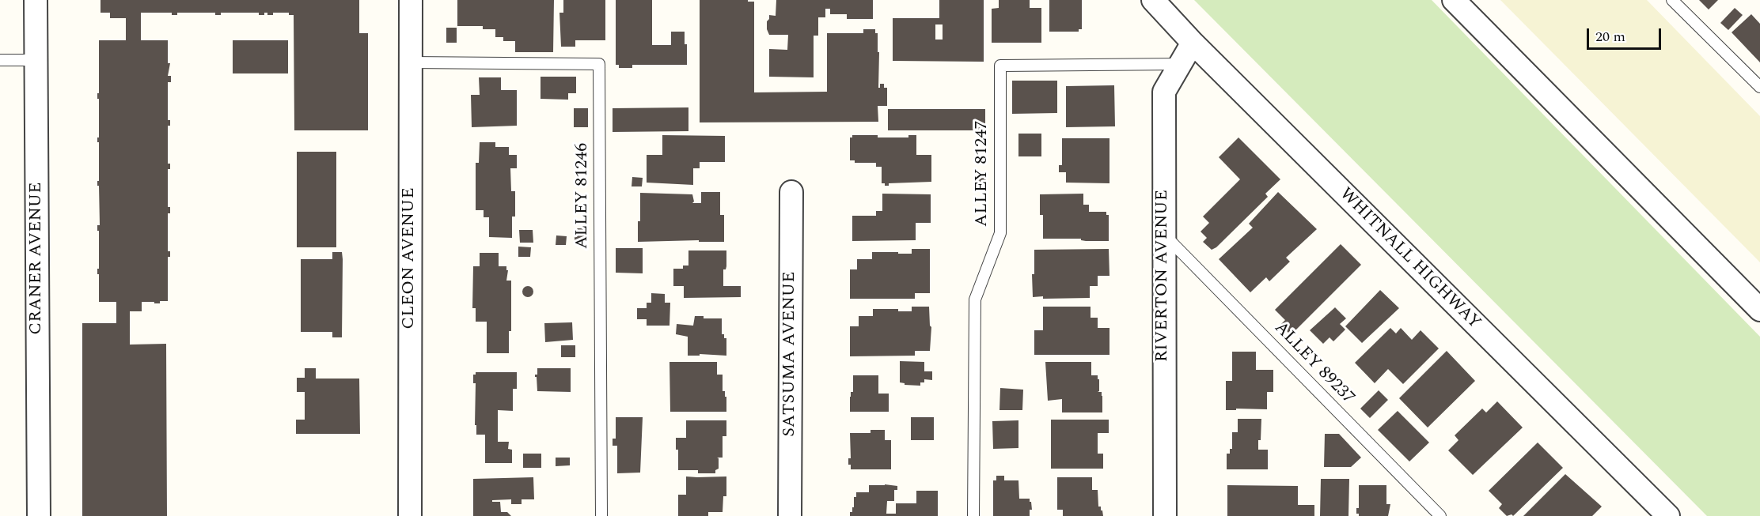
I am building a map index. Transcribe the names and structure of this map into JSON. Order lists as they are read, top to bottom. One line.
{"streets":{"street":["CRANER AVENUE","CLEON AVENUE","WHITNALL HIGHWAY","RIVERTON AVENUE","SATSUMA AVENUE"],"lane":["ALLEY 81247","ALLEY 81246","ALLEY 89237"]},"crossings":[["ALLEY 81247","RIVERTON AVENUE"],["ALLEY 81246","CLEON AVENUE"],["WHITNALL HIGHWAY","RIVERTON AVENUE"],["RIVERTON AVENUE","ALLEY 89237"]],"scale_bar":"20 m"}
